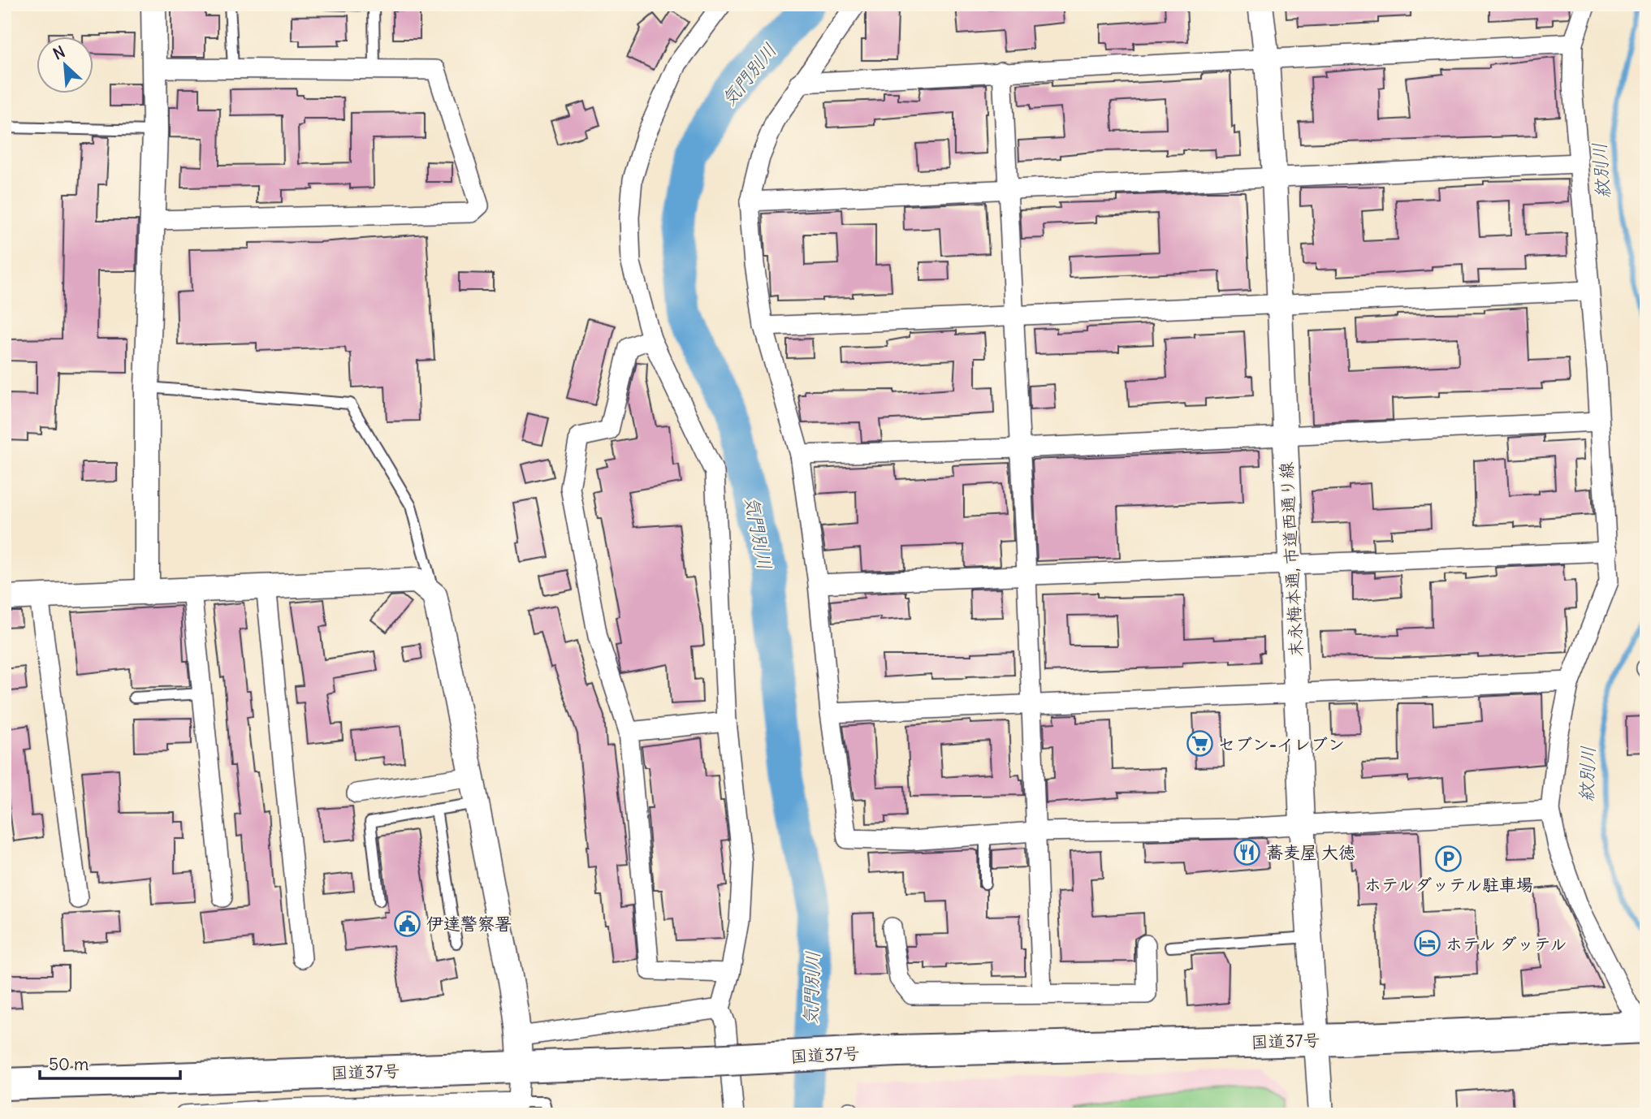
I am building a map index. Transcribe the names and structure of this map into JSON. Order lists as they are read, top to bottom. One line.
{"streets":{"highway":["国道37号"],"street":["末永梅本通, 市道西通り線"]},"crossings":[["末永梅本通, 市道西通り線","国道37号"]],"water":["気門別川","紋別川"],"places":{"supermarket":["セブン-イレブン"],"restaurant":["蕎麦屋 大徳"],"parking":["ホテルダッテル駐車場"],"public building":["伊達警察署"],"hotel":["ホテル ダッテル"]},"scale_bar":"50 m","north":"top left"}
